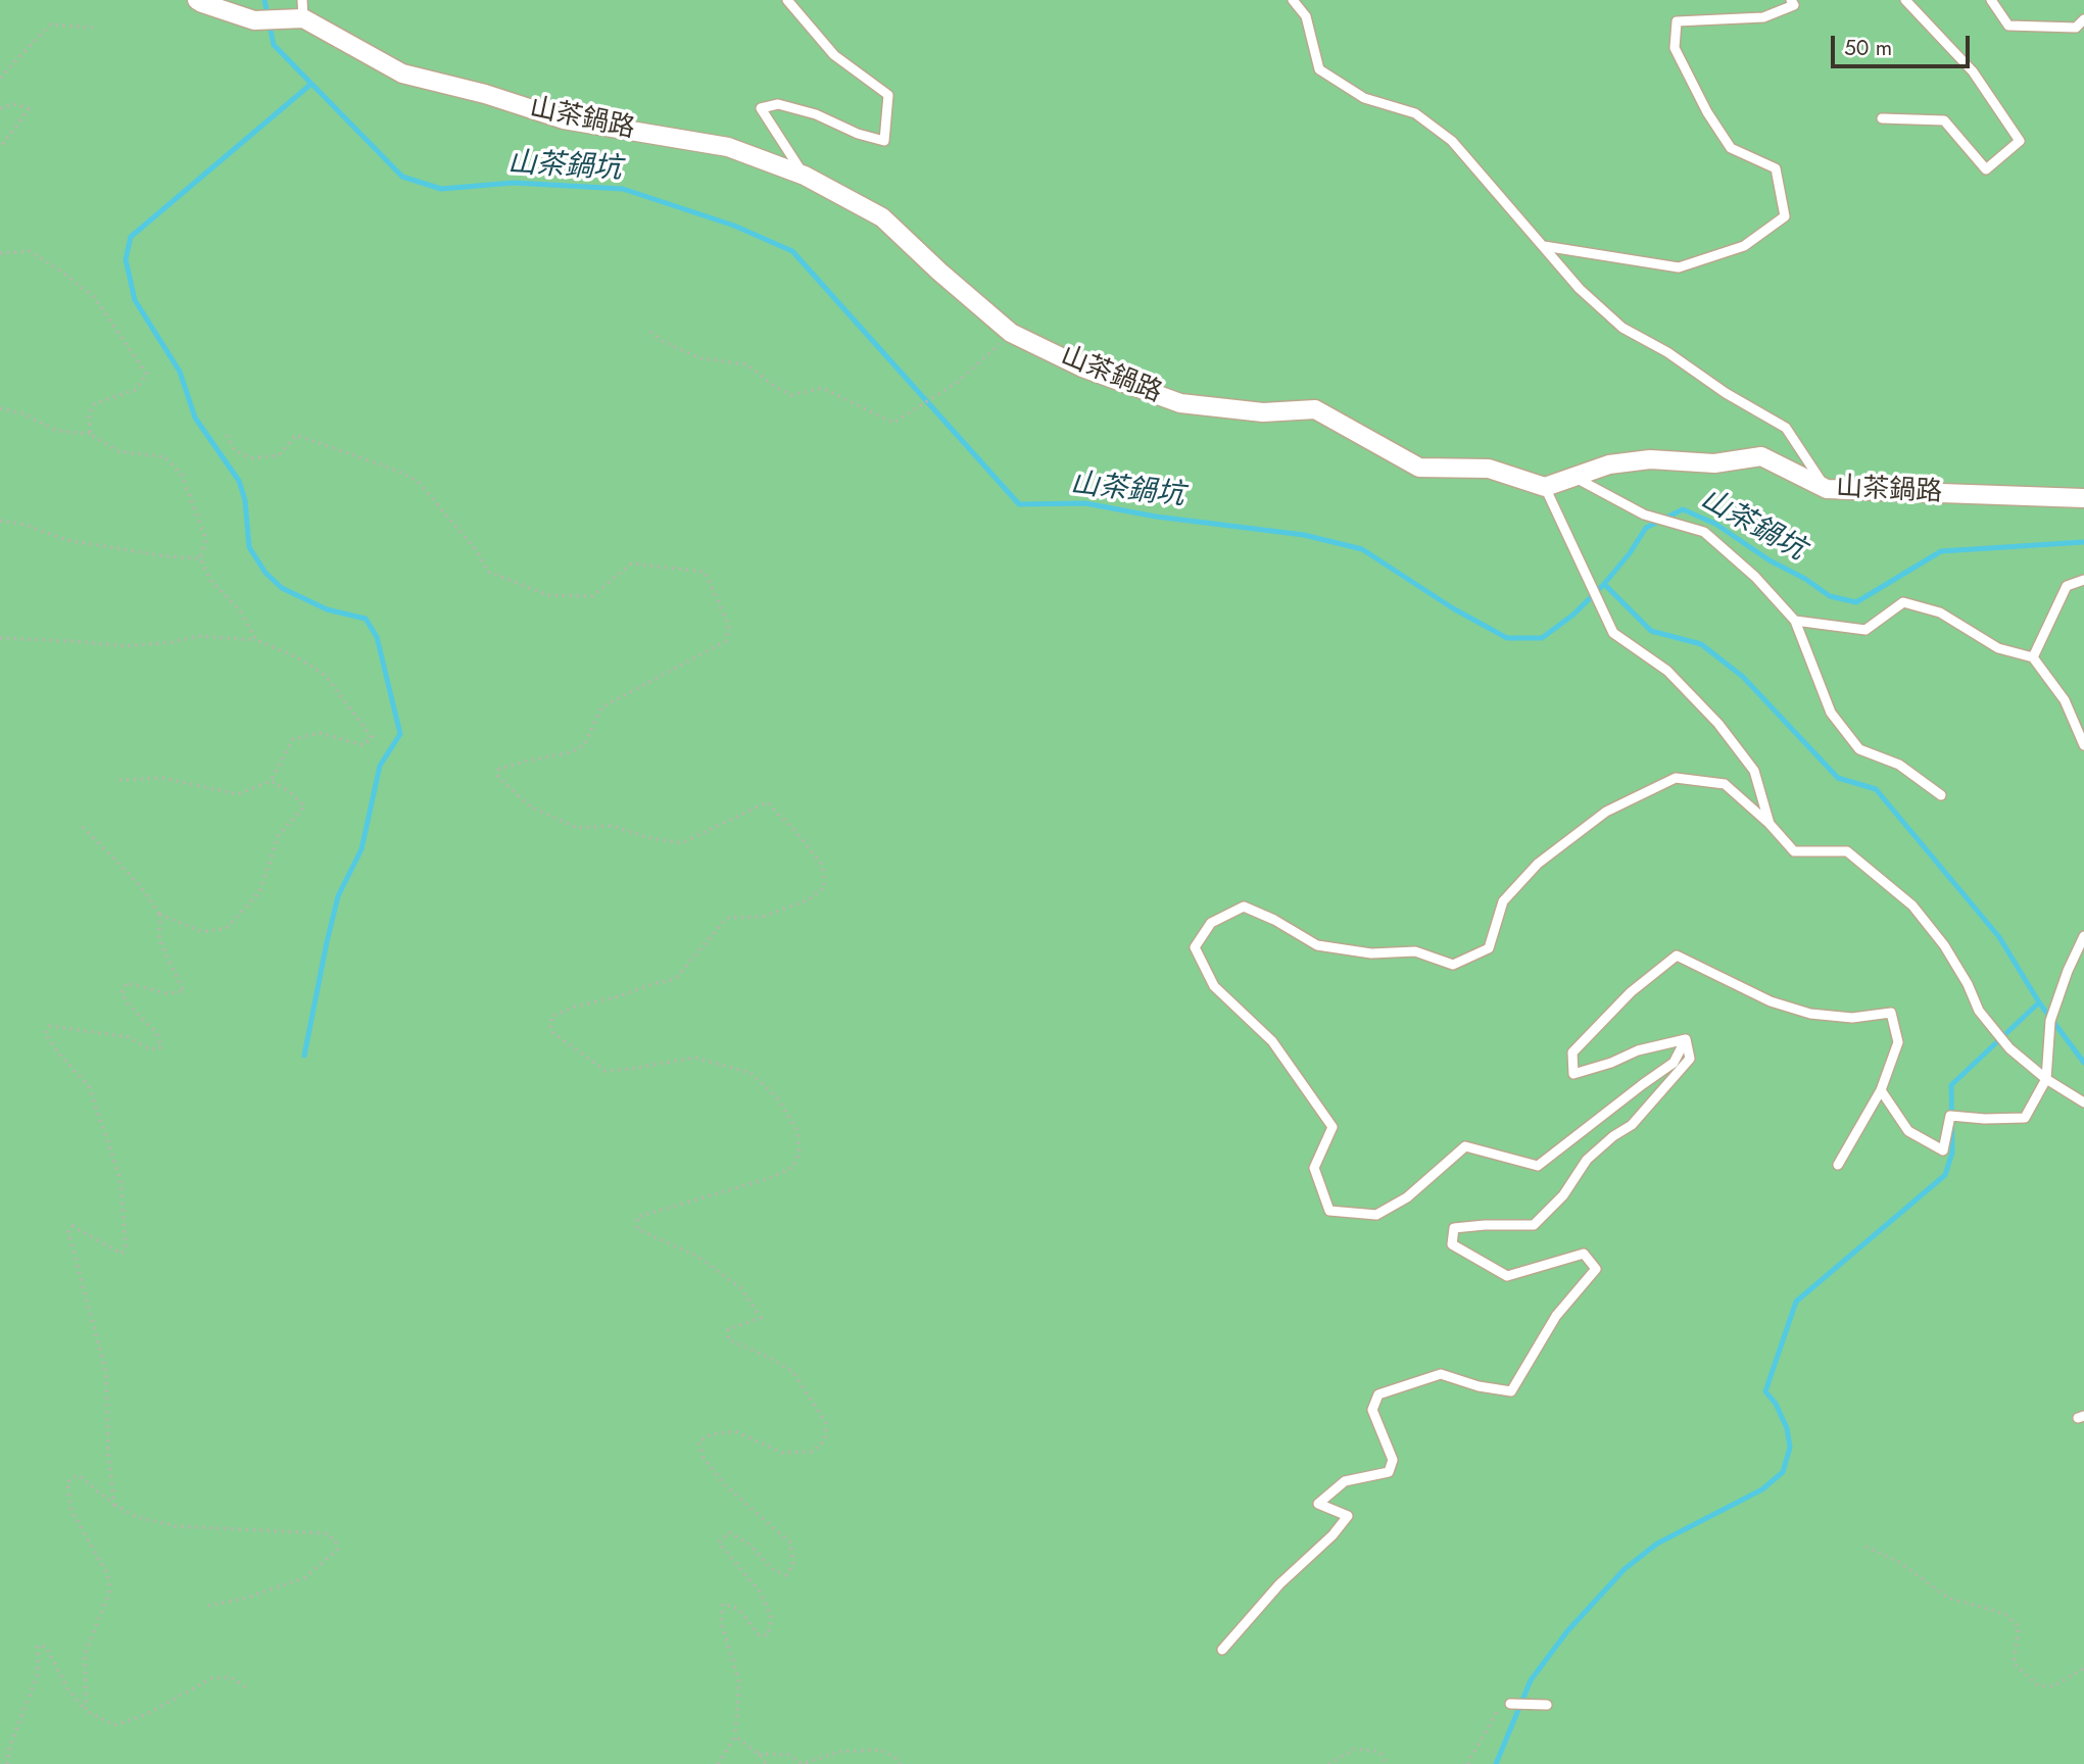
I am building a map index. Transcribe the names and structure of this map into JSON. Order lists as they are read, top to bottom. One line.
{"streets":{"street":["山茶鍋路"]},"water":["山茶鍋坑"],"scale_bar":"50 m"}
